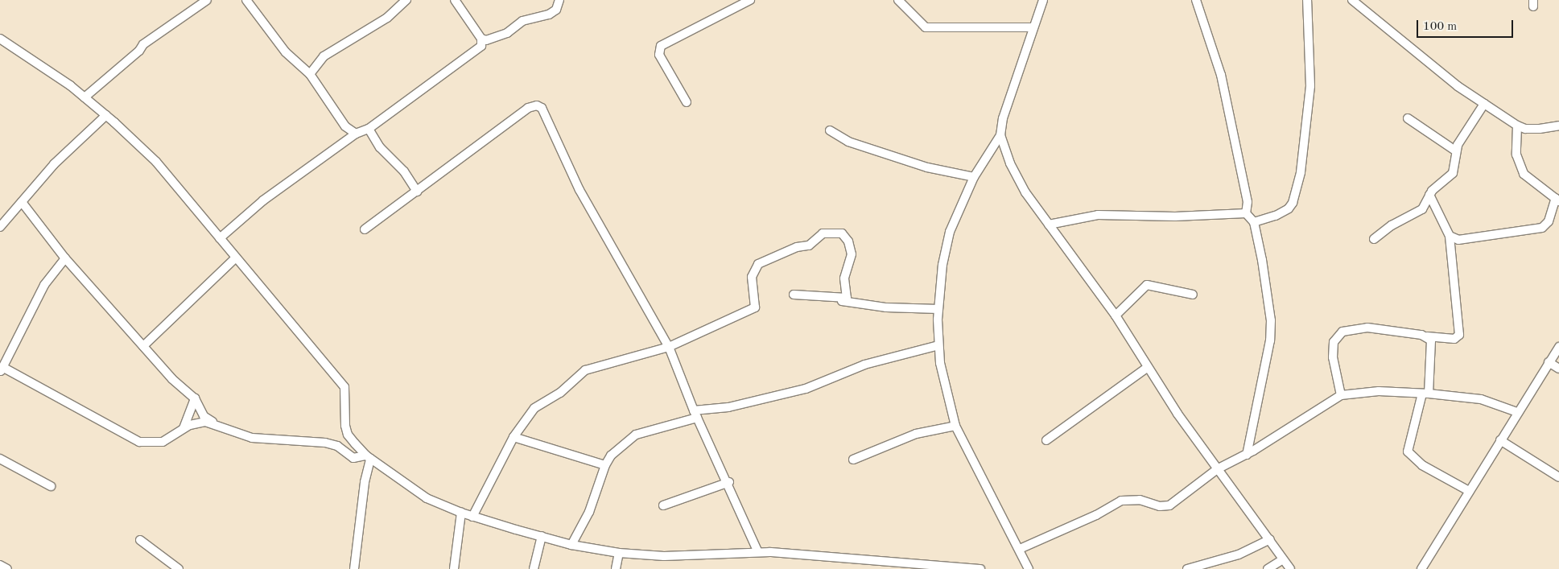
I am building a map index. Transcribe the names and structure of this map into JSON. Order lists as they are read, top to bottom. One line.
{"scale_bar":"100 m"}
